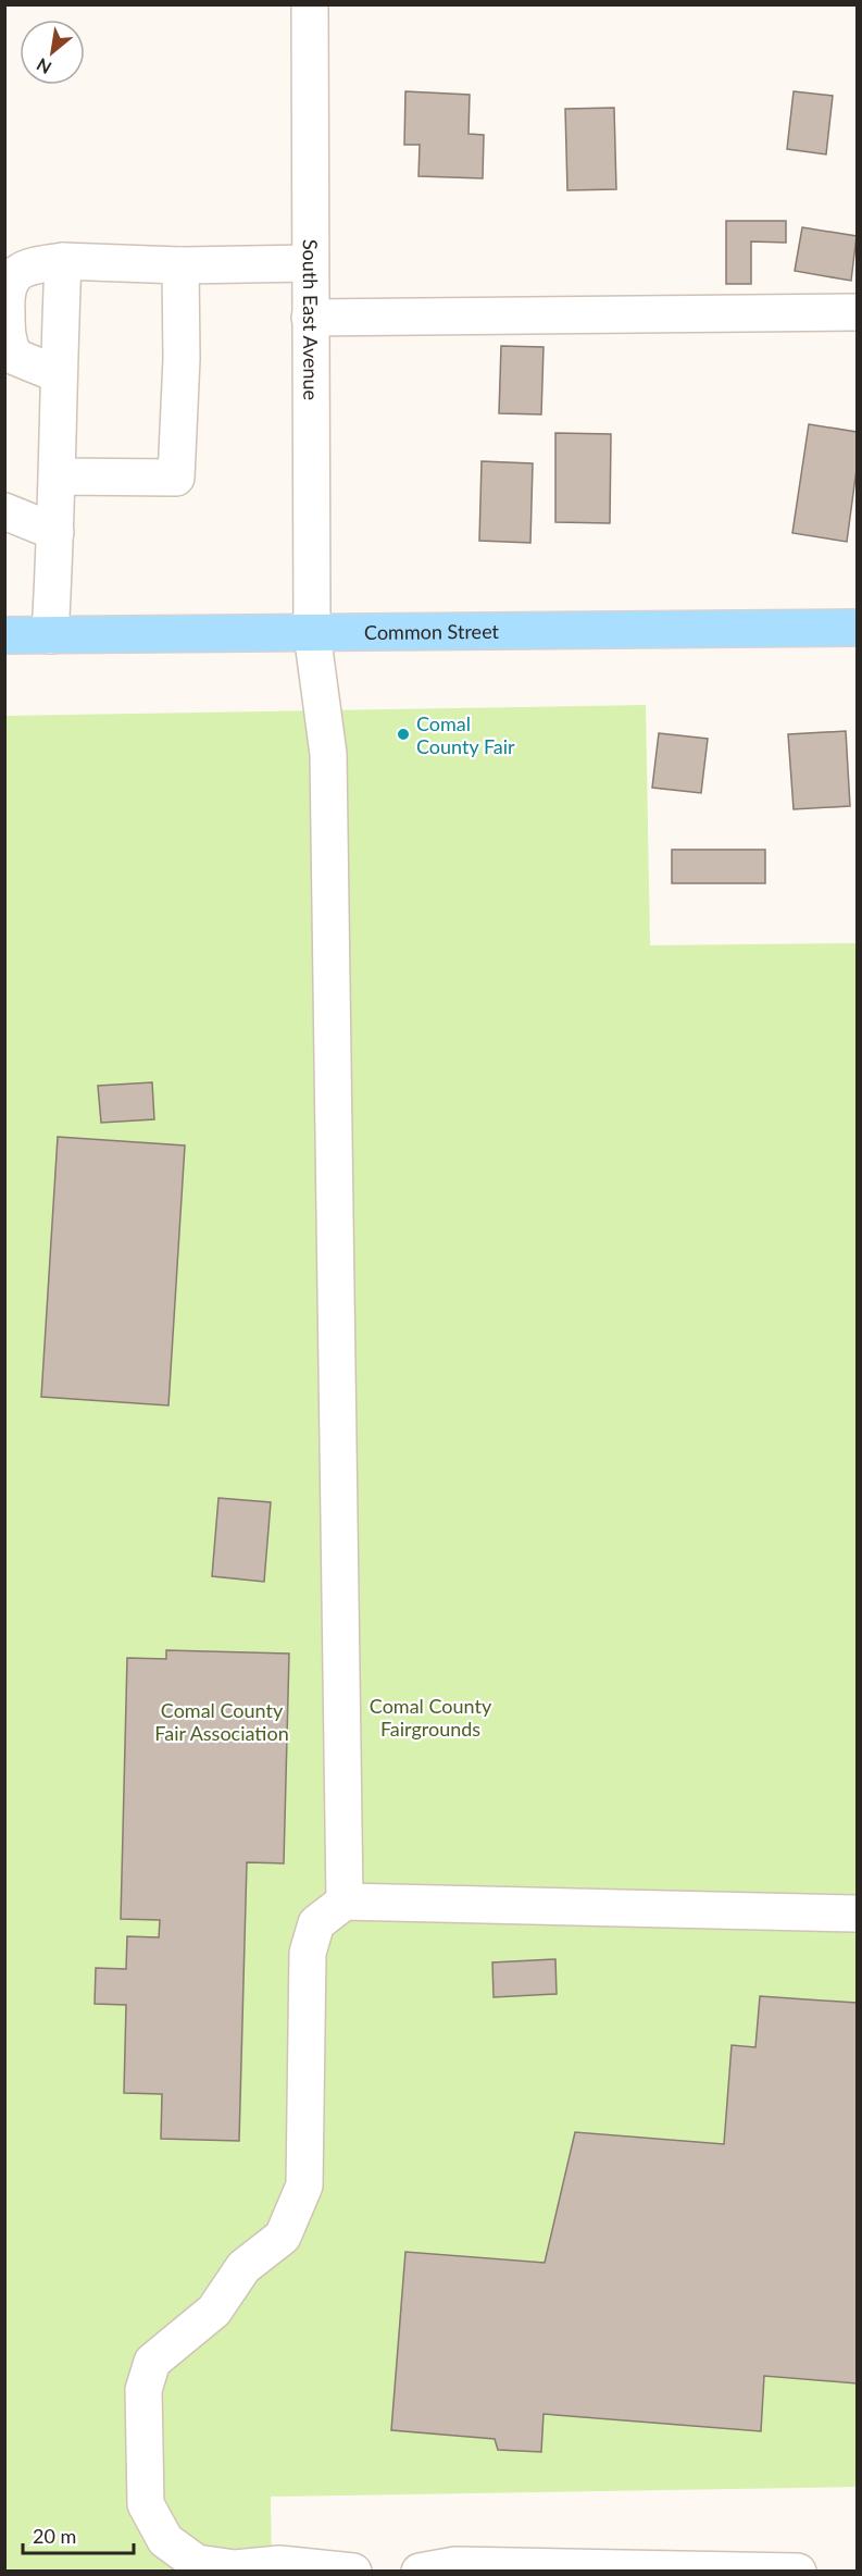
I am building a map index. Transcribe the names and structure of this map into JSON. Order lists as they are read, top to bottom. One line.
{"streets":{"main road":["Common Street"],"street":["South East Avenue"]},"crossings":[["South East Avenue","Common Street"]],"parks":["Comal County Fairgrounds","Comal County Fair Association"],"places":["Comal County Fair"],"scale_bar":"20 m","north":"bottom left"}
